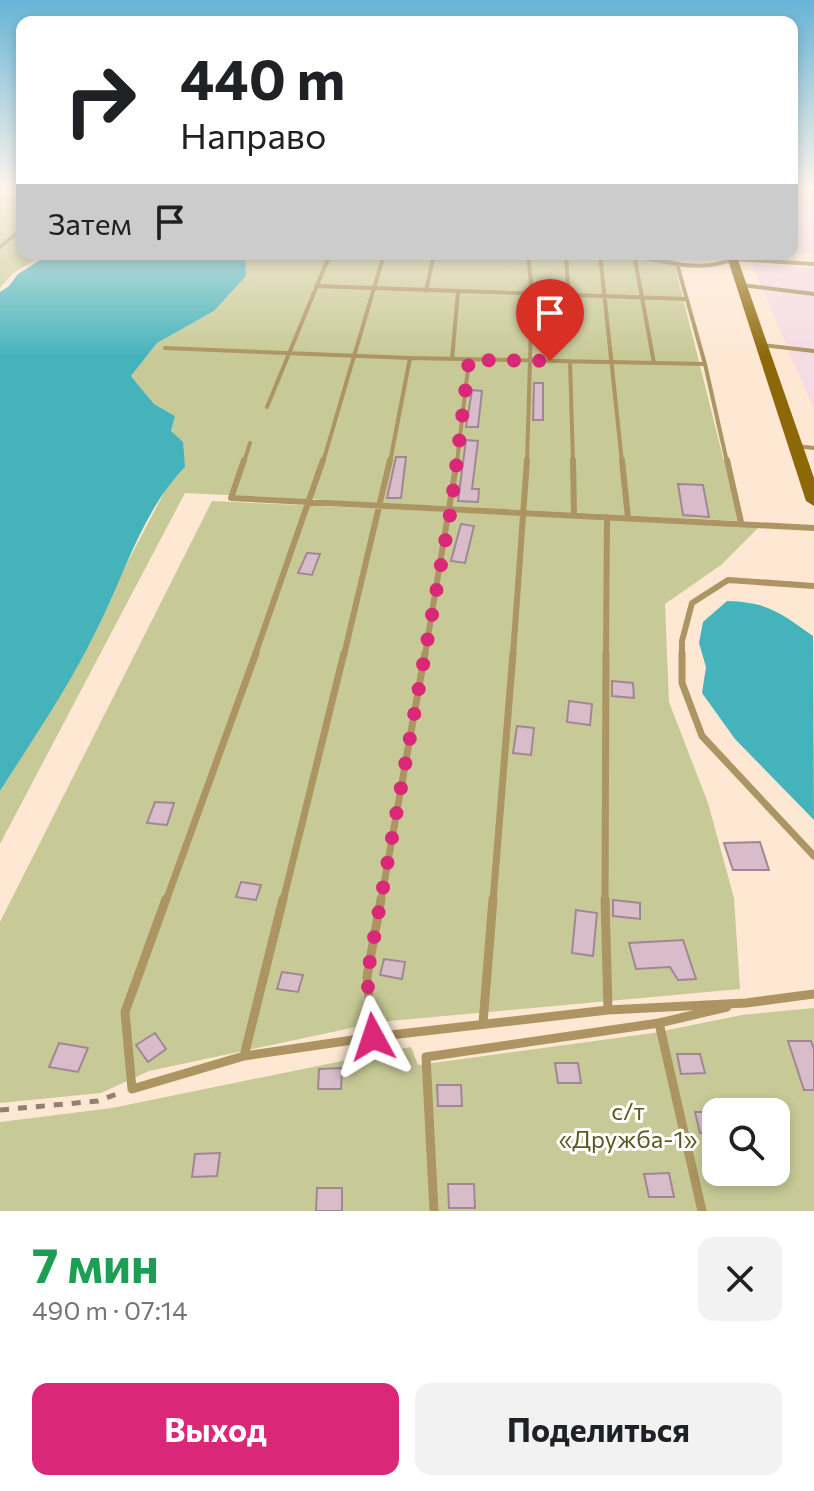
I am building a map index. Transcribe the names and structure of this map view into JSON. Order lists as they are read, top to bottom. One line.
{"parks":["с/т «Дружба-1»"],"page":{"turn":["440 m","Направо"],"then":"Затем","heading":["7 мин","490 m · 07:14"],"buttons":["Выход","Поделиться"]}}
